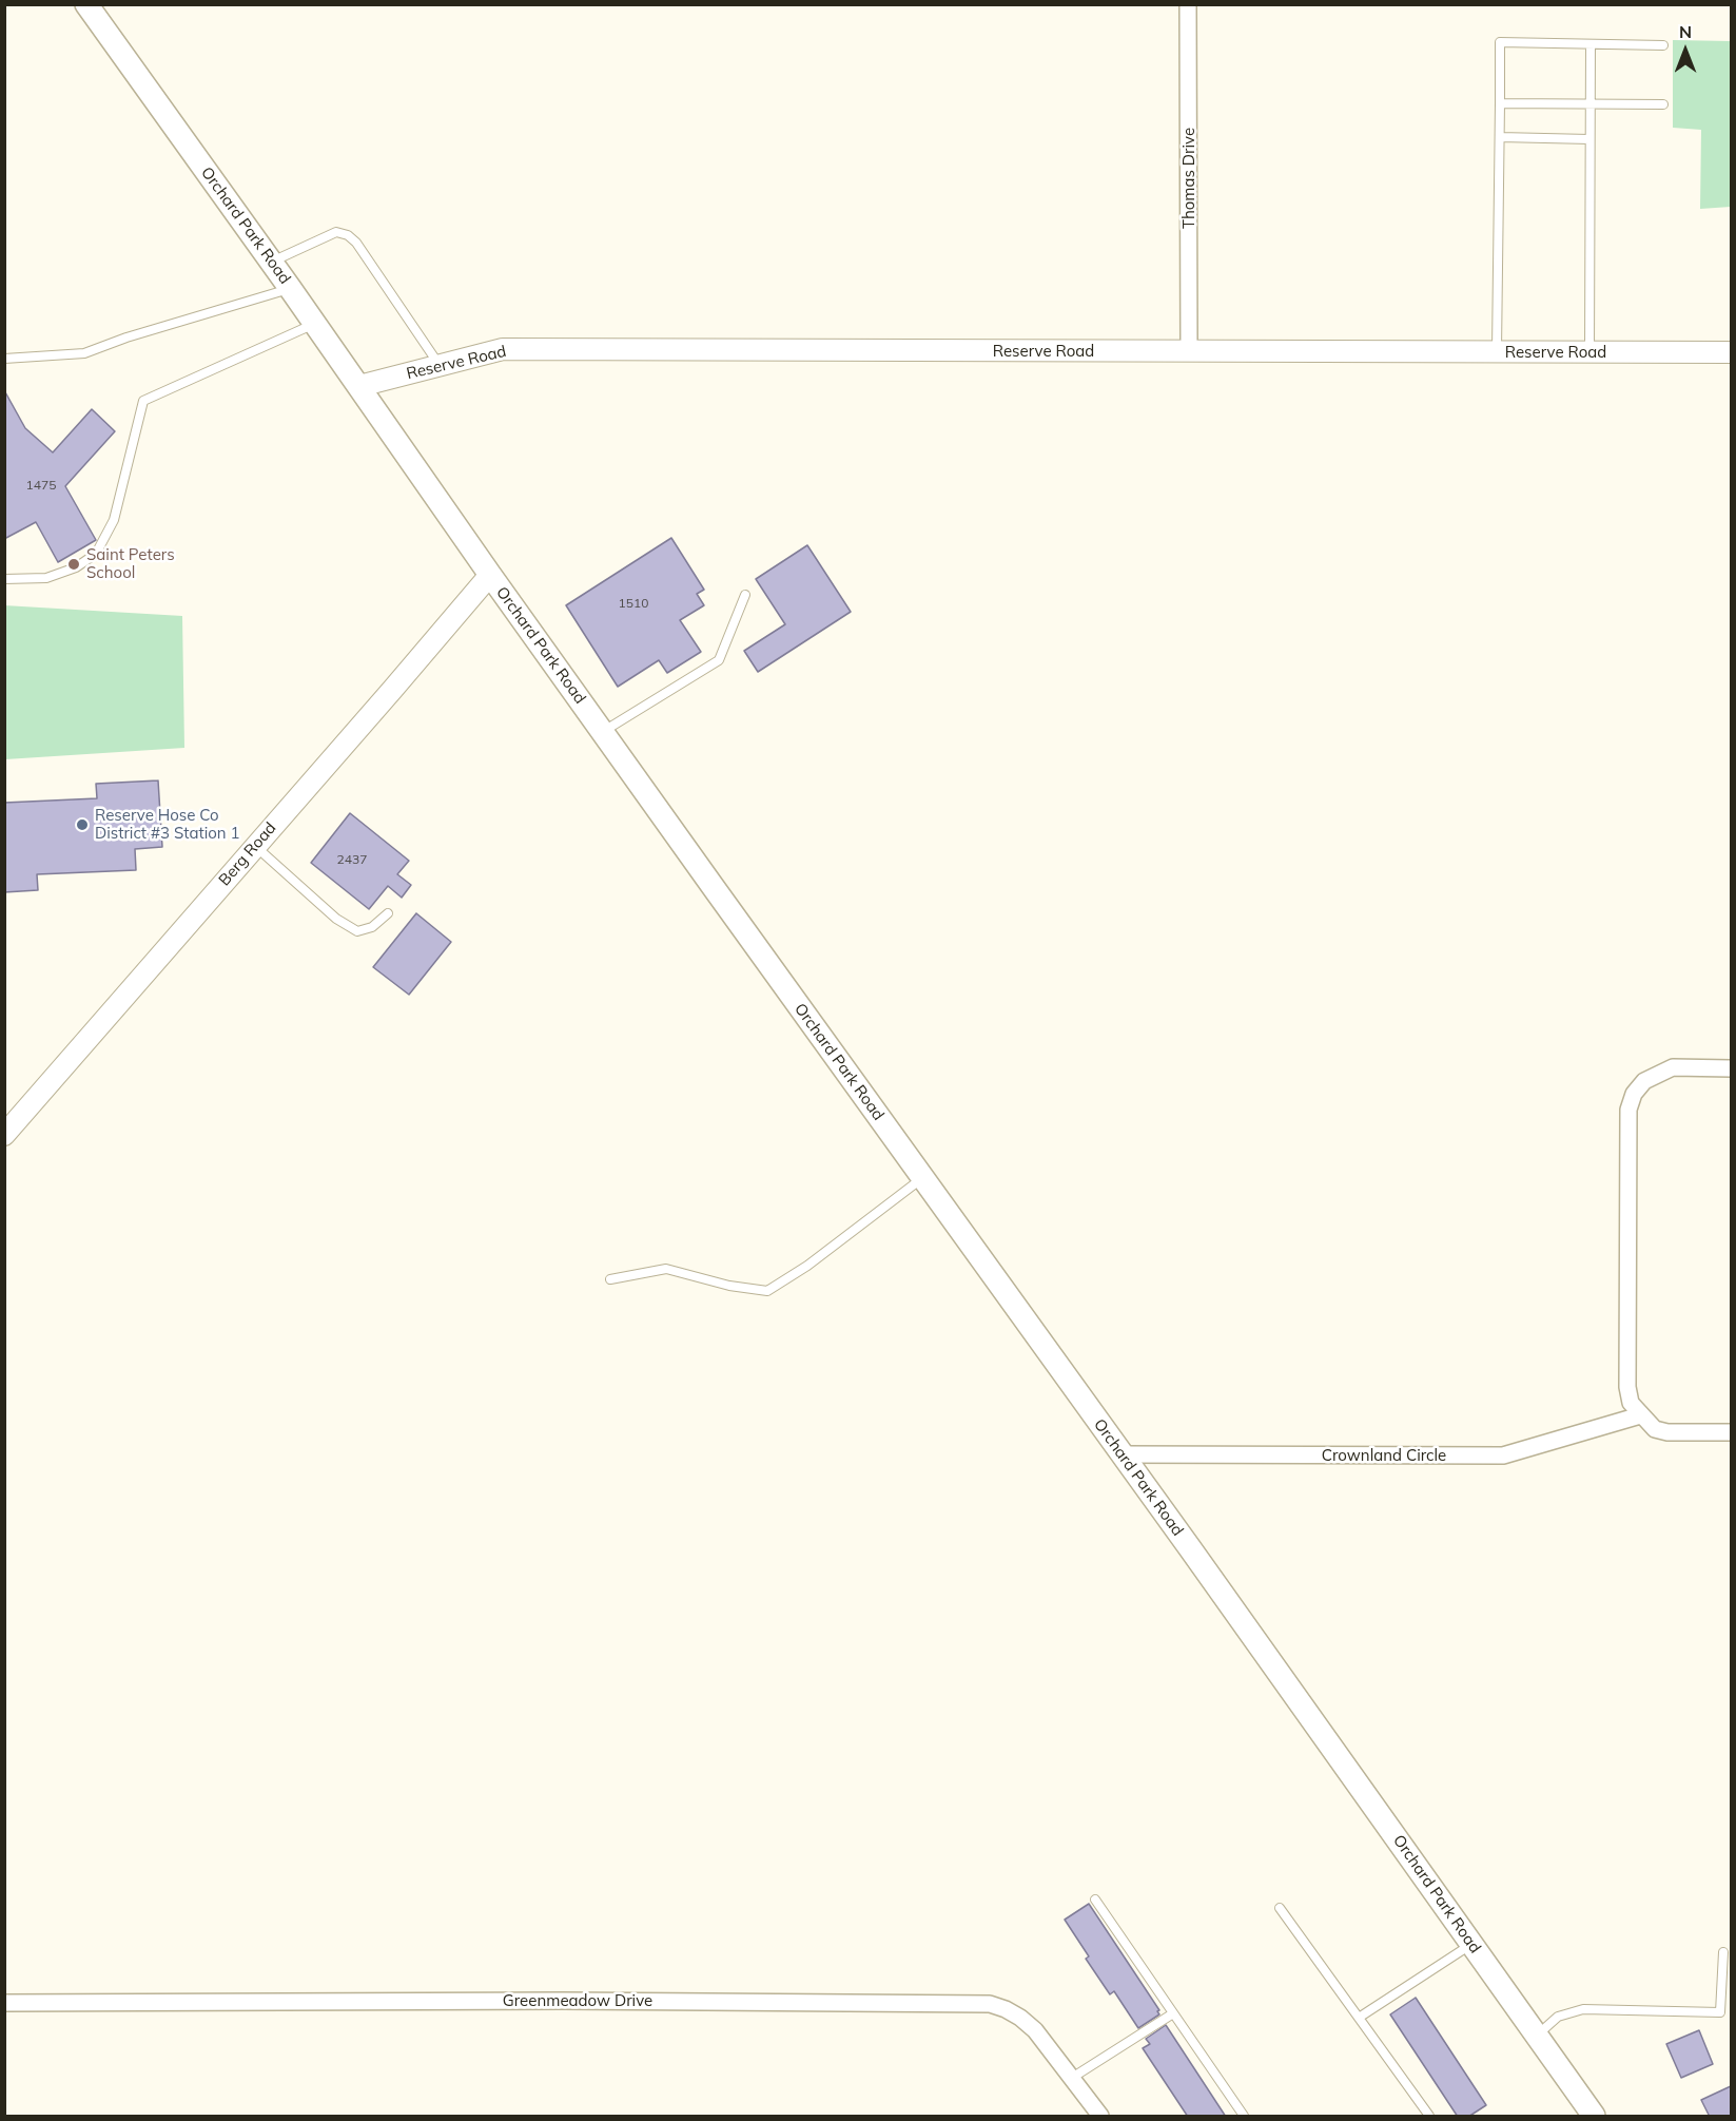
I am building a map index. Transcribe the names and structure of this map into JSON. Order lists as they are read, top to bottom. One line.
{"streets":{"main road":["Orchard Park Road"],"street":["Thomas Drive","Reserve Road","Berg Road","Crownland Circle","Greenmeadow Drive"]},"crossings":[["Thomas Drive","Reserve Road"],["Orchard Park Road","Reserve Road"],["Orchard Park Road","Berg Road"],["Orchard Park Road","Crownland Circle"]],"places":["Saint Peters School","Reserve Hose Co District #3 Station 1"],"house_numbers":["1475","1510","2437"],"north":"top"}
